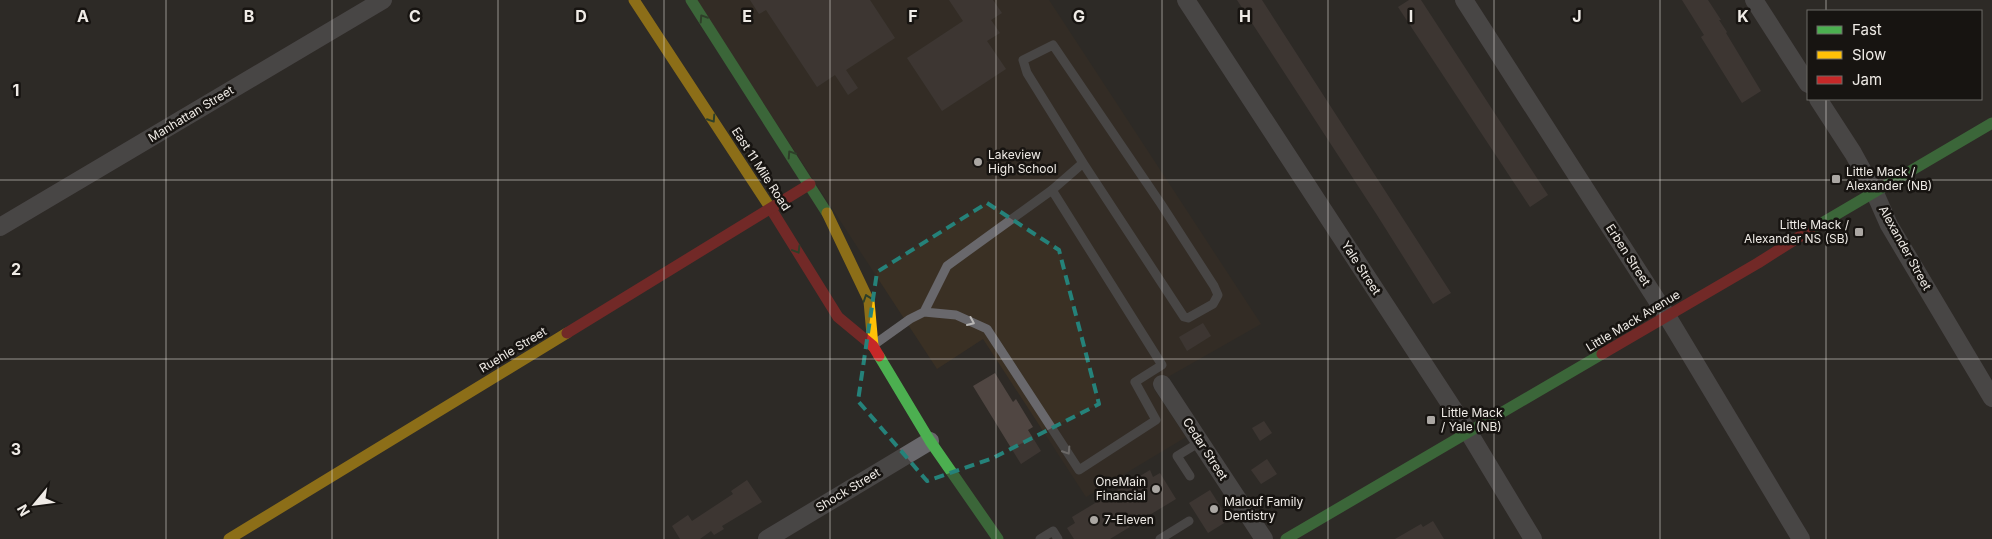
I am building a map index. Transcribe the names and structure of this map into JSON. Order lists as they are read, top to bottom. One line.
{"streets":{"main road":["East 11 Mile Road","Little Mack Avenue","Ruehle Street"],"street":["Manhattan Street","Alexander Street","Erben Street","Yale Street","Cedar Street","Shock Street"]},"crossings":[["East 11 Mile Road","Ruehle Street"],["East 11 Mile Road","Shock Street"],["Alexander Street","Little Mack Avenue"],["Erben Street","Little Mack Avenue"],["Yale Street","Little Mack Avenue"]],"places":{"other":["Lakeview High School","OneMain Financial","Malouf Family Dentistry","7-Eleven"],"transit":["Little Mack / Alexander (NB)","Little Mack / Alexander NS (SB)","Little Mack / Yale (NB)"]},"legend":["Fast","Slow","Jam"],"north":"bottom left","grid":{"columns":["A","B","C","D","E","F","G","H","I","J","K"],"rows":["1","2","3"]}}
